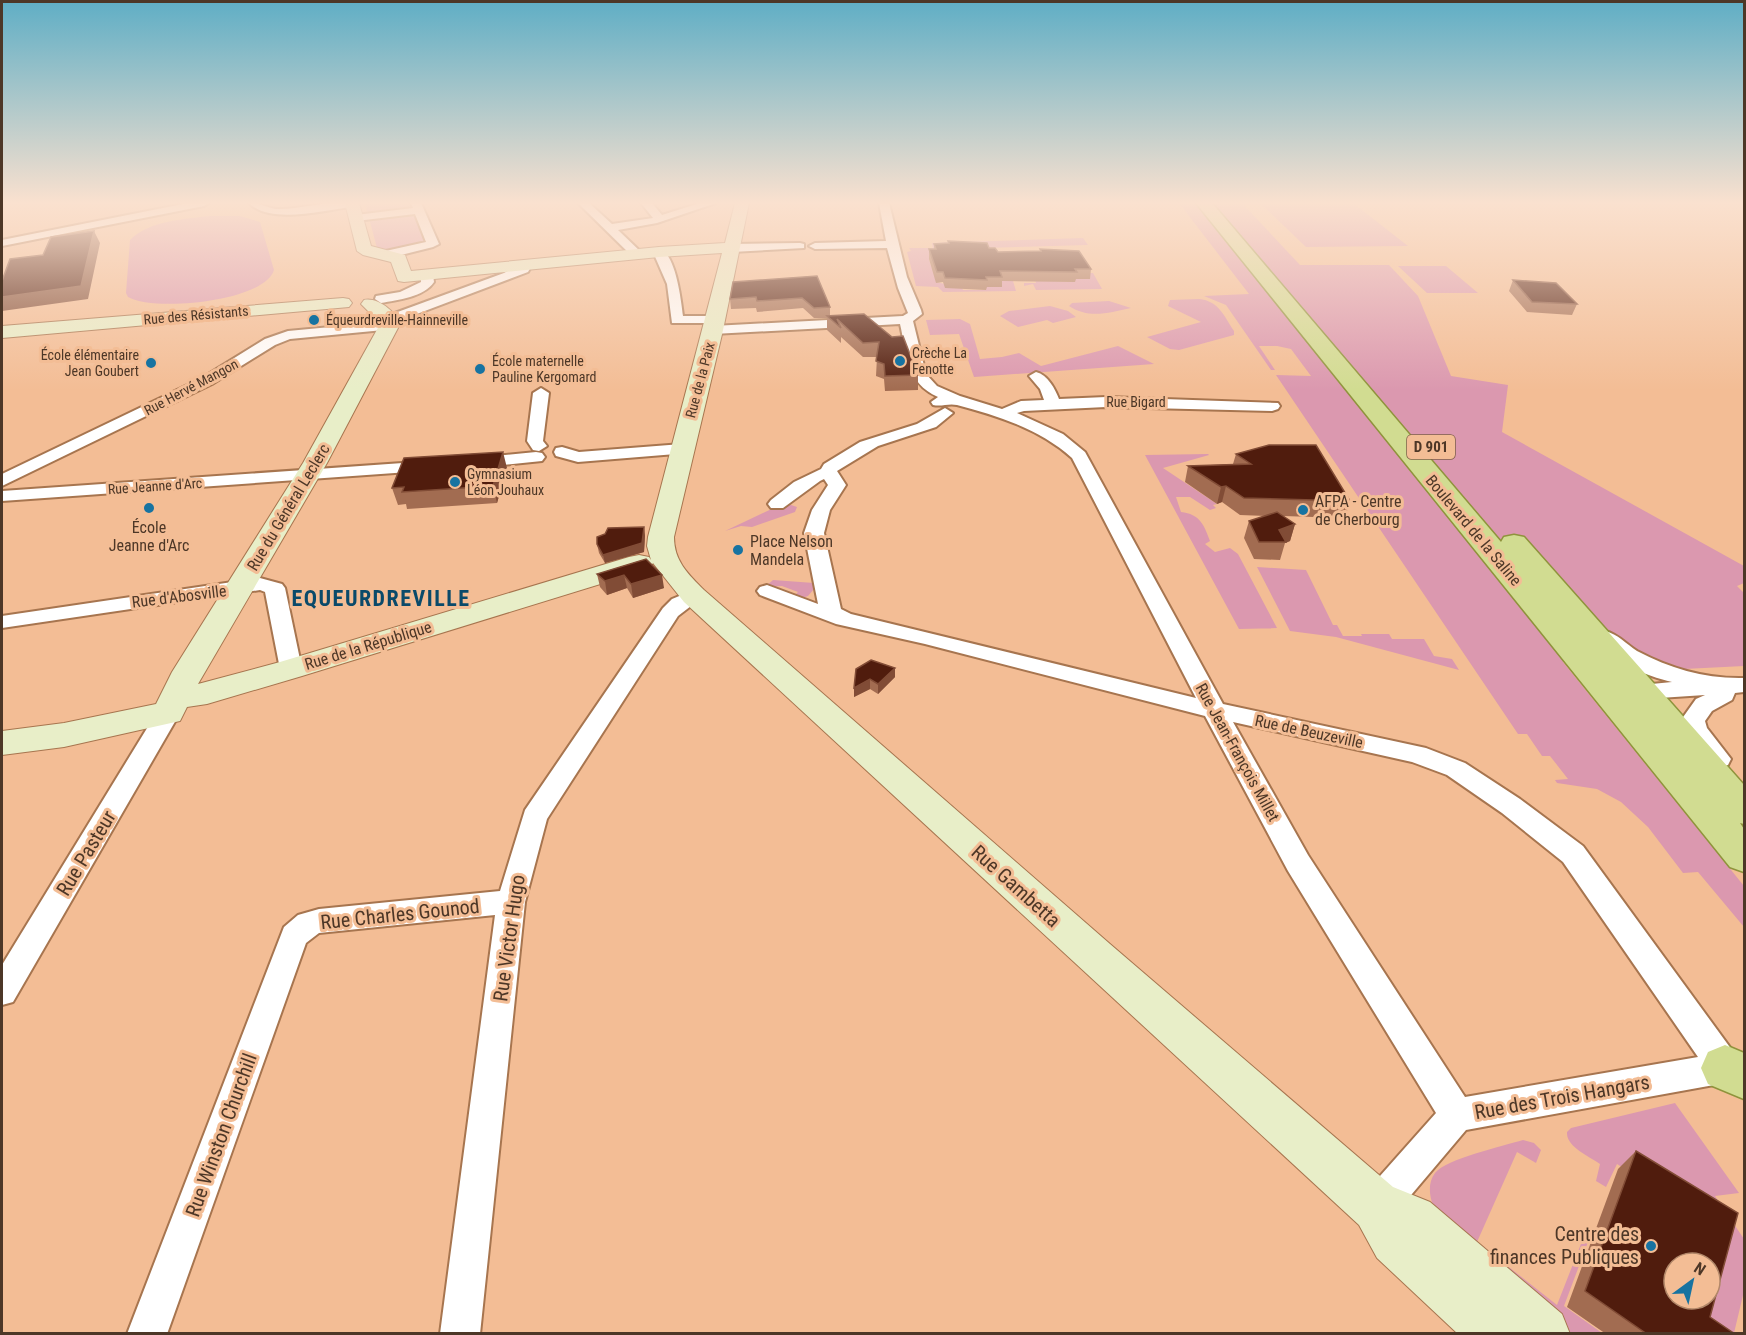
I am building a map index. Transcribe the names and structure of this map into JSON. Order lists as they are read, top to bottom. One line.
{"streets":{"main road":["Rue des Résistants","Rue de la Paix","D 901","Rue du Général Leclerc","Boulevard de la Saline","Rue de la République","Rue Gambetta"],"street":["Rue Hervé Mangon","Rue Bigard","Rue Jeanne d'Arc","Rue d'Abosville","Rue de Beuzeville","Rue Jean-François Millet","Rue Pasteur","Rue Charles Gounod","Rue Victor Hugo","Rue des Trois Hangars","Rue Winston Churchill"]},"crossings":[["Rue des Résistants","Rue Hervé Mangon"],["Rue des Résistants","Rue du Général Leclerc"],["Rue de la Paix","Rue Jeanne d'Arc"],["Rue de la Paix","Rue de la République"],["Rue de la Paix","Rue Gambetta"],["Rue Hervé Mangon","Rue du Général Leclerc"],["Rue Bigard","Rue Jean-François Millet"],["Rue Jeanne d'Arc","Rue du Général Leclerc"],["Rue du Général Leclerc","Rue d'Abosville"],["Rue du Général Leclerc","Rue de la République"],["Rue du Général Leclerc","Rue Pasteur"],["Rue d'Abosville","Rue de la République"],["Rue de la République","Rue Pasteur"],["Rue de la République","Rue Gambetta"],["Rue de Beuzeville","Rue Jean-François Millet"],["Rue de Beuzeville","Rue des Trois Hangars"],["Rue Jean-François Millet","Rue des Trois Hangars"],["Rue Gambetta","Rue Victor Hugo"],["Rue Gambetta","Rue des Trois Hangars"],["Rue Charles Gounod","Rue Victor Hugo"],["Rue Charles Gounod","Rue Winston Churchill"]],"districts":["EQUEURDREVILLE"],"places":["Équeurdreville-Hainneville","Crèche La Fenotte","École élémentaire Jean Goubert","École maternelle Pauline Kergomard","Gymnasium Léon Jouhaux","École Jeanne d'Arc","AFPA - Centre de Cherbourg","Place Nelson Mandela","Centre des finances Publiques"],"north":"top right"}
